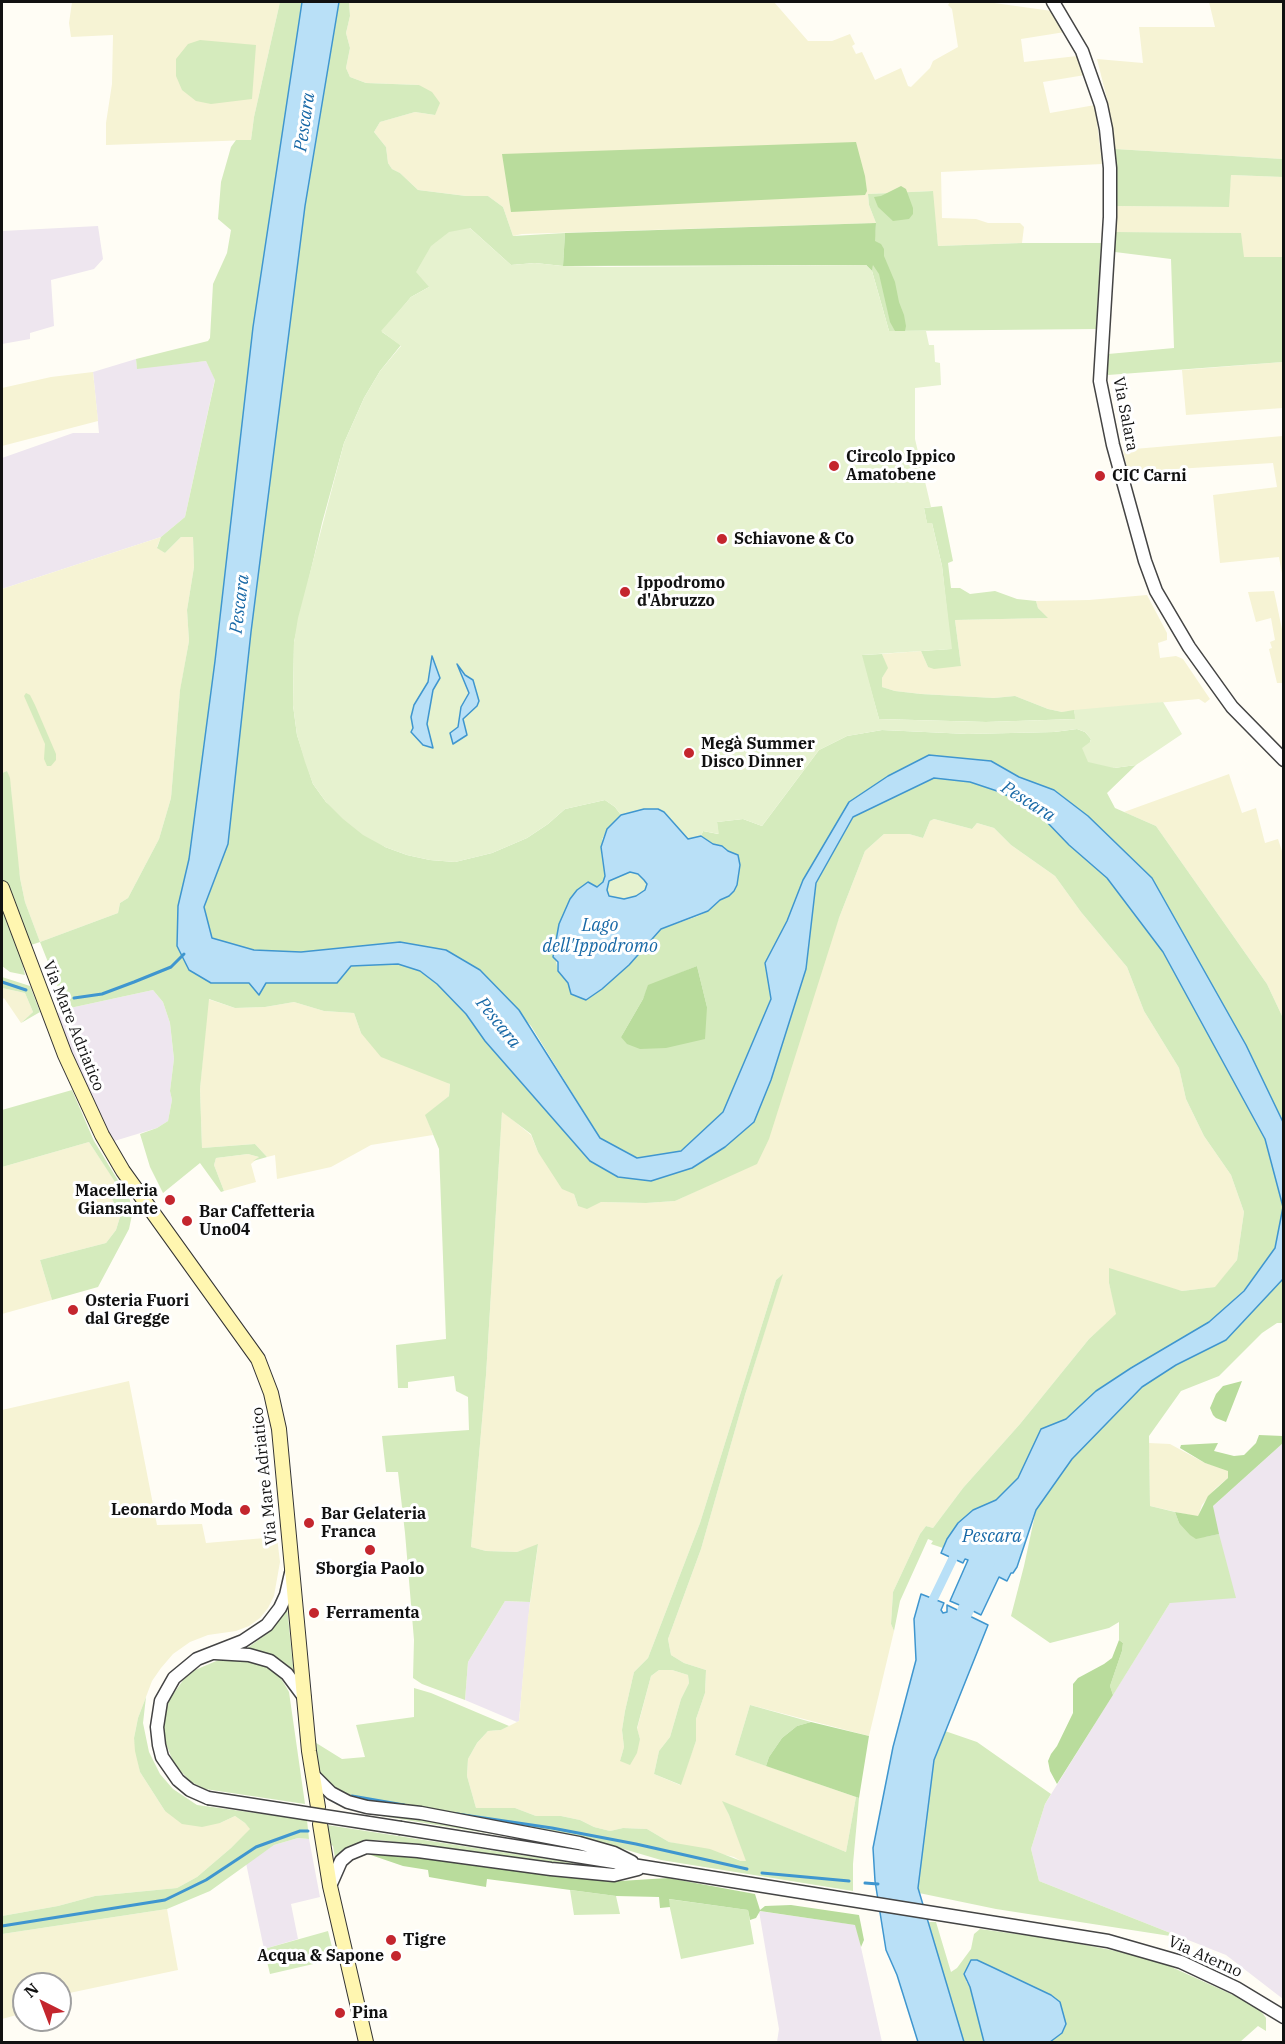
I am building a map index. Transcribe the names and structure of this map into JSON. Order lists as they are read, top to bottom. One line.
{"streets":{"main road":["Via Mare Adriatico"],"street":["Via Salara","Via Aterno"]},"water":["Pescara","Lago dell'Ippodromo"],"places":["Circolo Ippico Amatobene","CIC Carni","Schiavone & Co","Ippodromo d'Abruzzo","Megà Summer Disco Dinner","Macelleria Giansante","Bar Caffetteria Uno04","Osteria Fuori dal Gregge","Leonardo Moda","Bar Gelateria Franca","Sborgia Paolo","Ferramenta","Tigre","Acqua & Sapone","Pina"],"north":"top left"}
